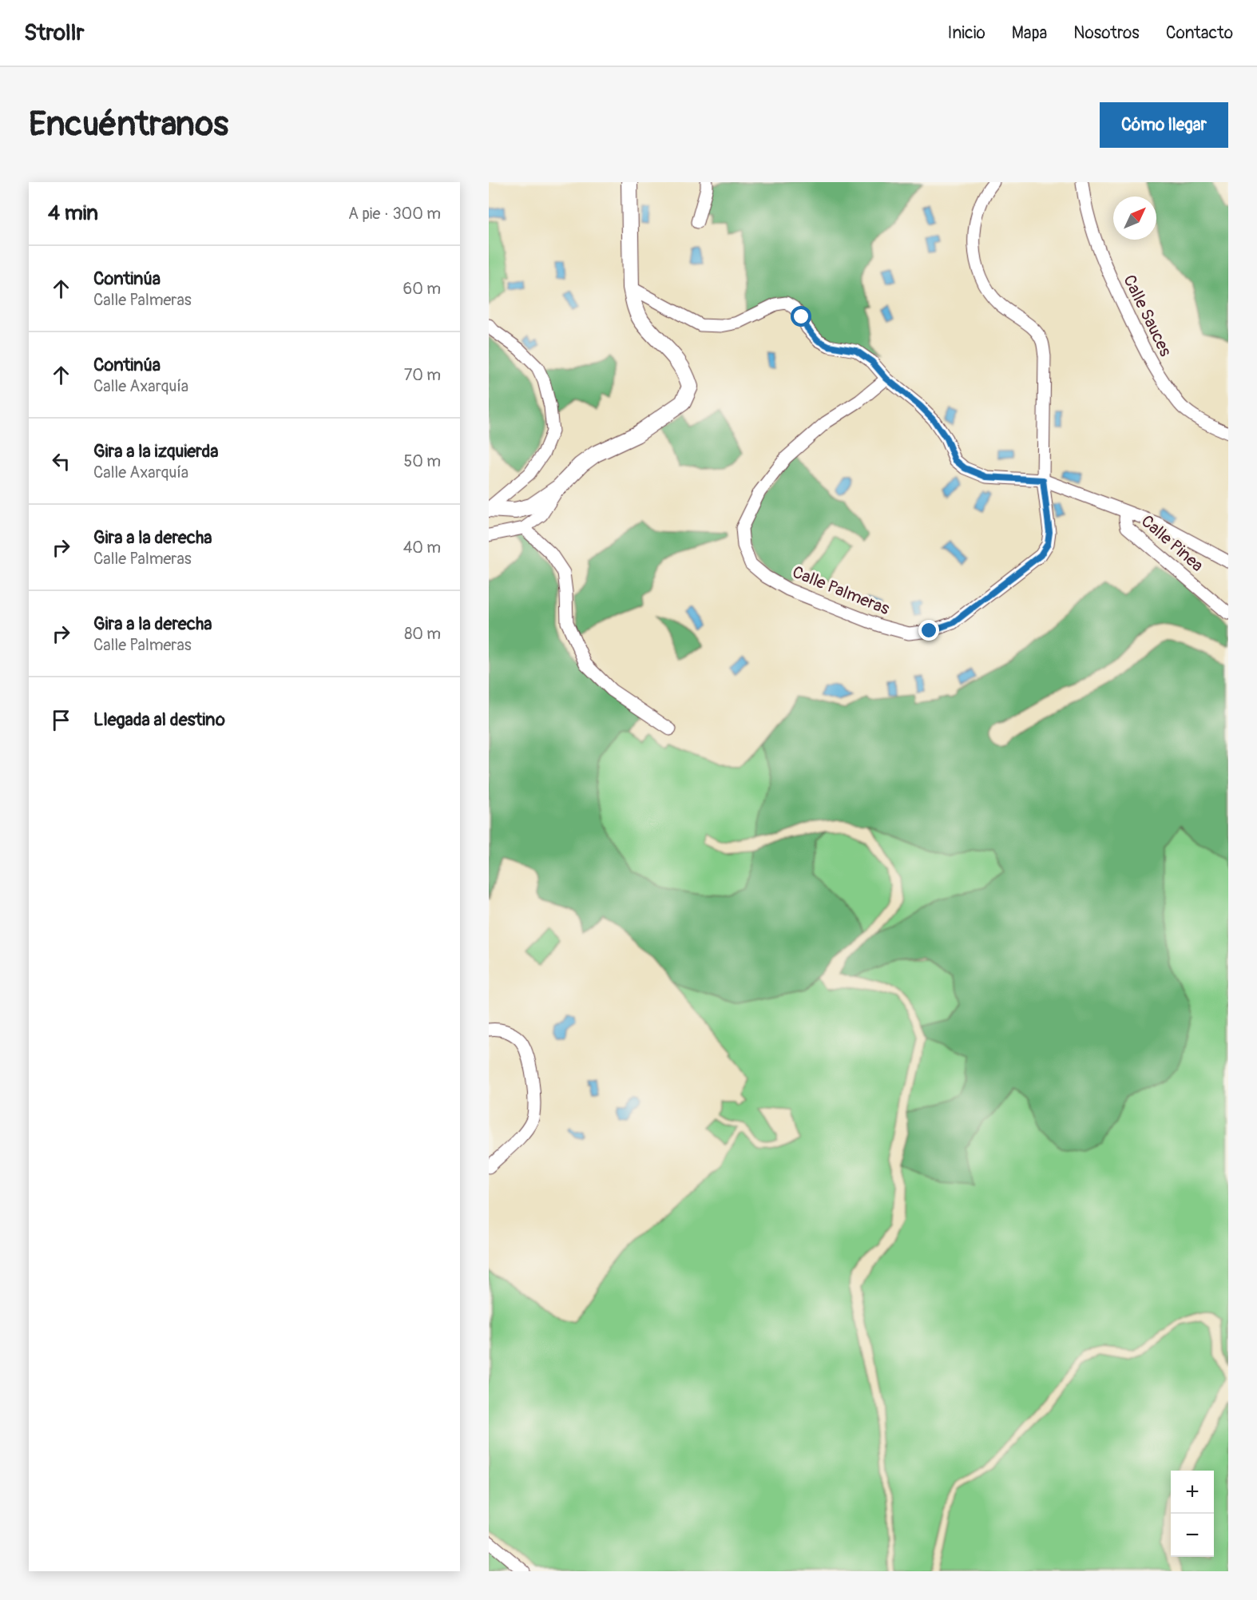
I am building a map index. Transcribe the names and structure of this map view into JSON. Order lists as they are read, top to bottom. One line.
{"streets":{"street":["Calle Sauces","Calle Pinea","Calle Palmeras"]},"north":"top right","page":{"header":"Strollr","nav":["Inicio","Mapa","Nosotros","Contacto"],"buttons":"Cómo llegar","title":"Encuéntranos","heading":["4 min","A pie · 300 m"],"list":[["Continúa","Calle Palmeras","60 m"],["Continúa","Calle Axarquía","70 m"],["Gira a la izquierda","Calle Axarquía","50 m"],["Gira a la derecha","Calle Palmeras","40 m"],["Gira a la derecha","Calle Palmeras","80 m"],"Llegada al destino"],"map_buttons":["+","−"]}}
